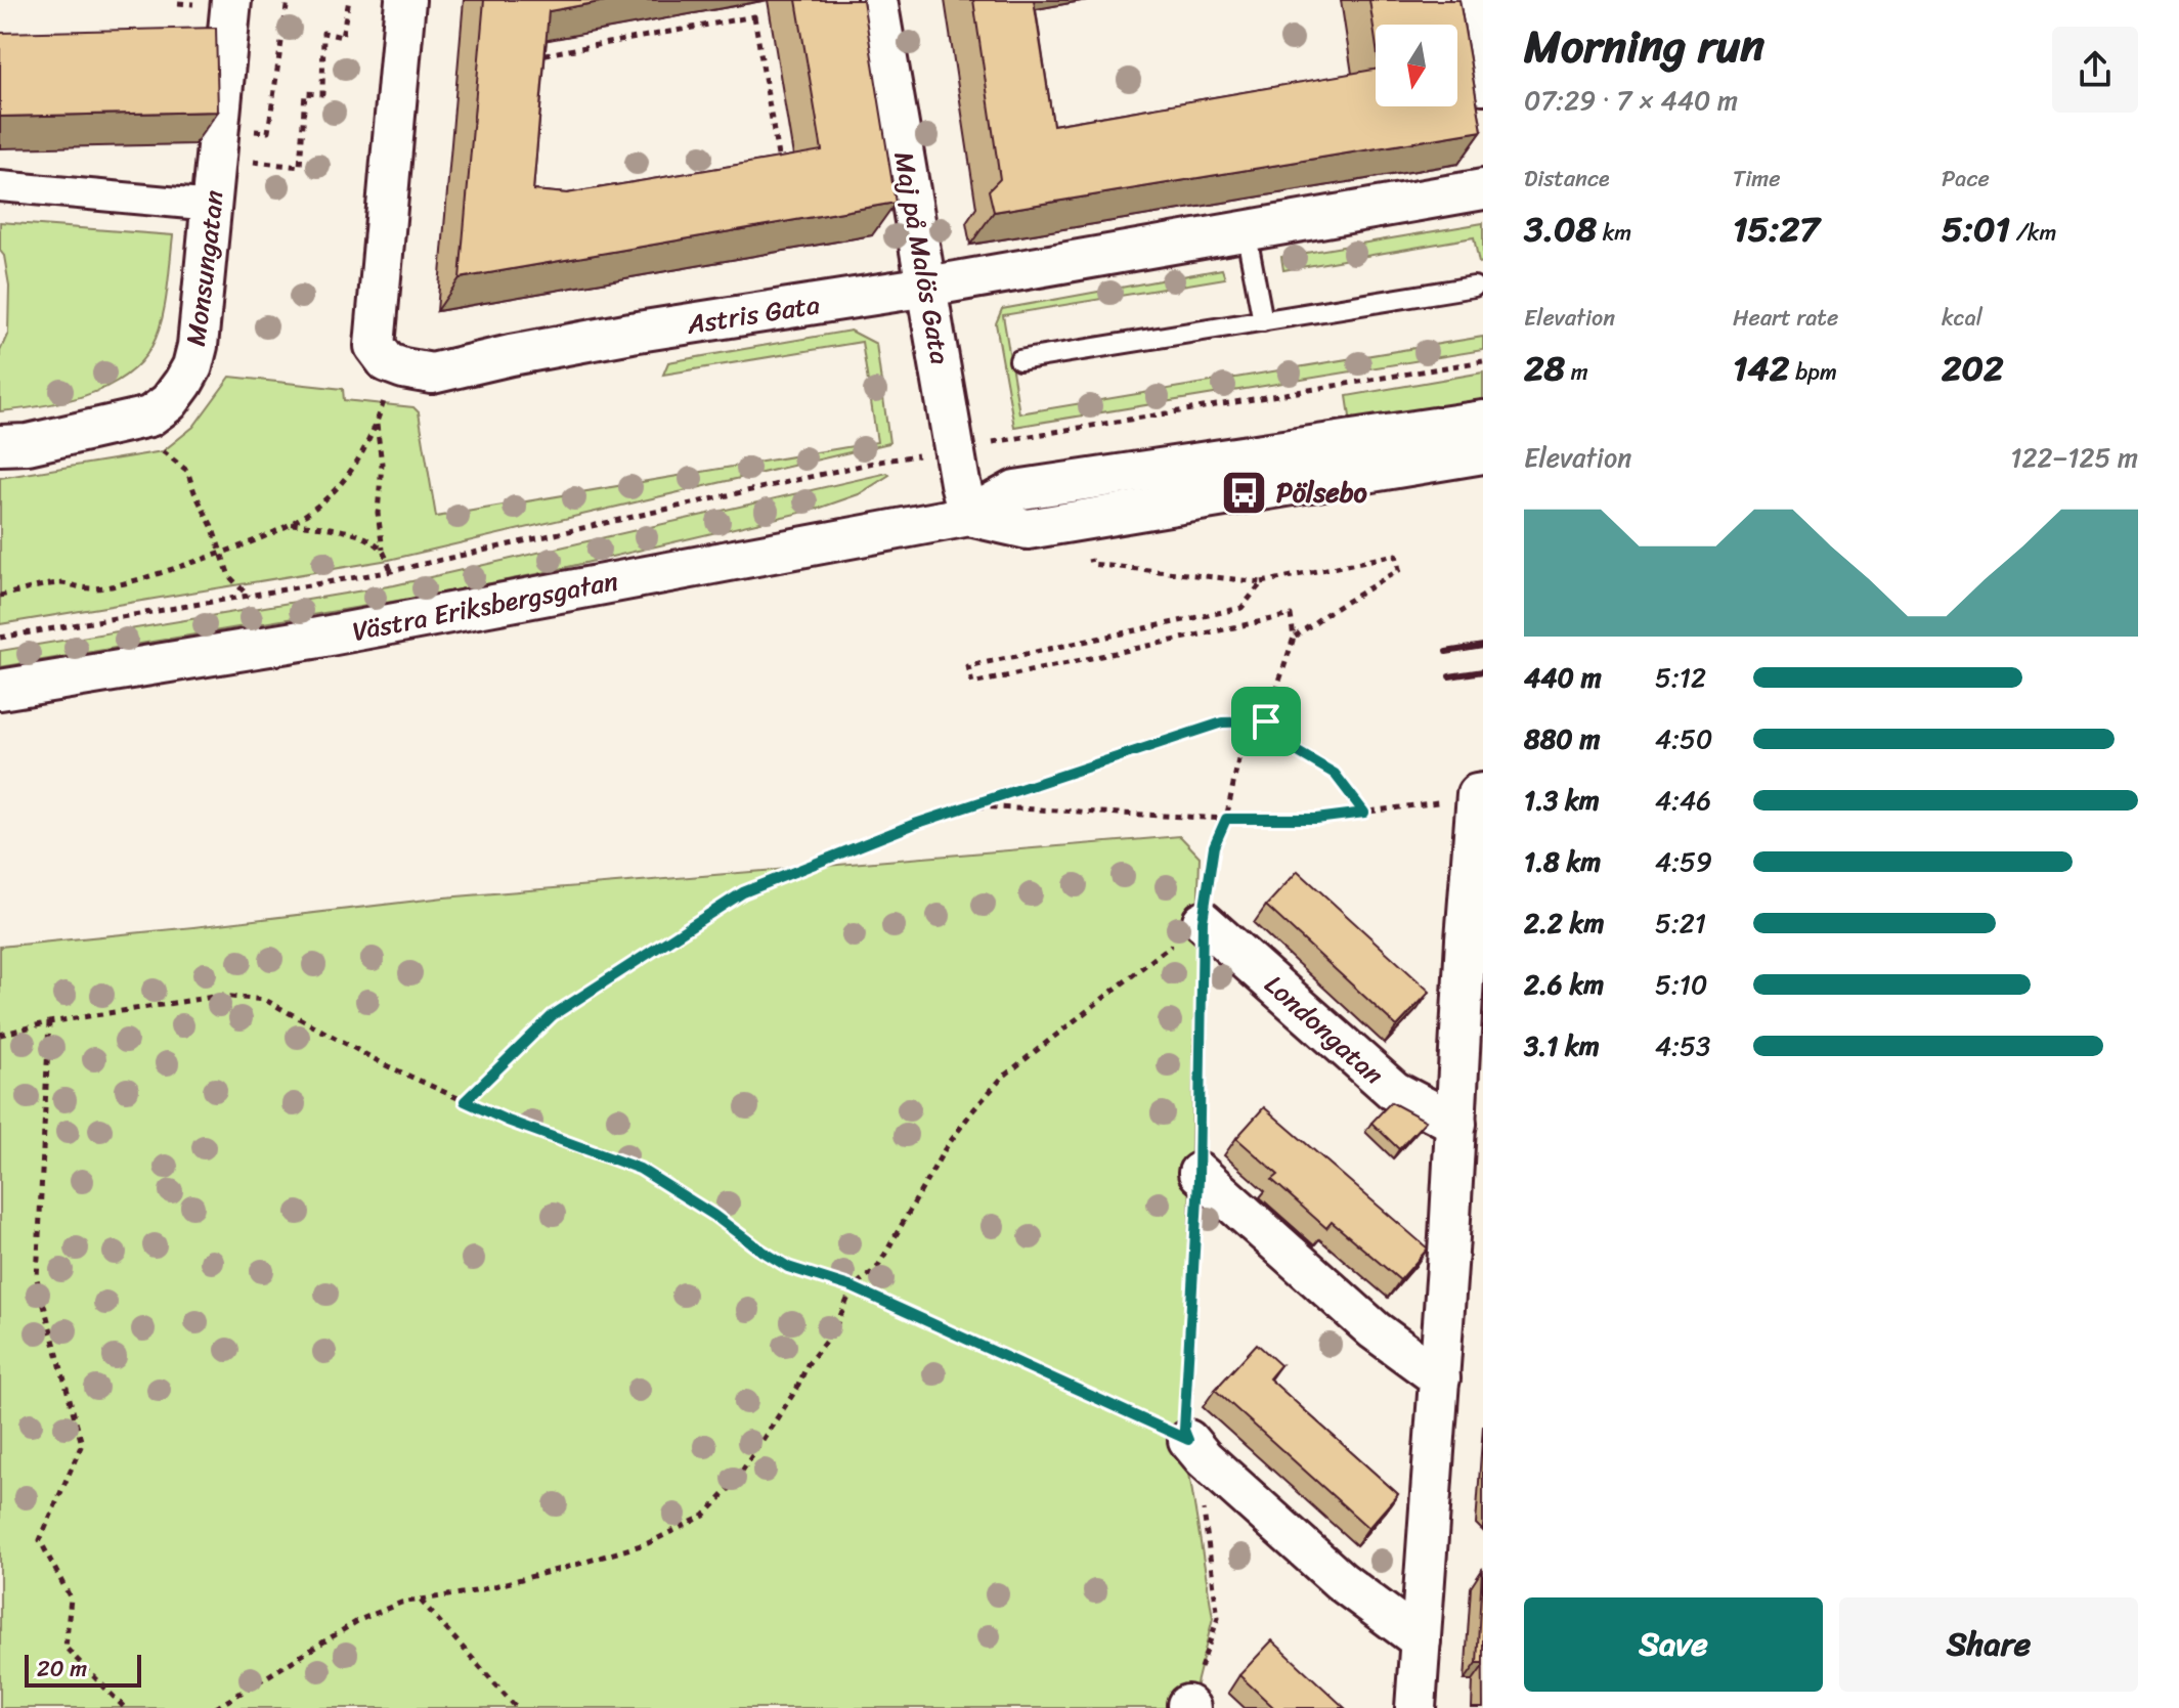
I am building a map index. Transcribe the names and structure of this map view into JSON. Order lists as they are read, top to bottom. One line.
{"streets":{"street":["Maj på Malös Gata","Monsungatan","Astris Gata","Västra Eriksbergsgatan","Londongatan"]},"crossings":[["Maj på Malös Gata","Astris Gata"],["Maj på Malös Gata","Västra Eriksbergsgatan"]],"places":{"bus stop":["Pölsebo"]},"scale_bar":"20 m","north":"bottom","page":{"heading":["Morning run","07:29 · 7 × 440 m"],"stats":[["Distance","3.08 km"],["Time","15:27"],["Pace","5:01 /km"],["Elevation","28 m"],["Heart rate","142 bpm"],["kcal","202"]],"chart":["Elevation","122–125 m"],"list":[{"name":"440 m","note":"5:12"},{"name":"880 m","note":"4:50"},{"name":"1.3 km","note":"4:46"},{"name":"1.8 km","note":"4:59"},{"name":"2.2 km","note":"5:21"},{"name":"2.6 km","note":"5:10"},{"name":"3.1 km","note":"4:53"}],"buttons":["Save","Share"],"scale":"20 m"}}
